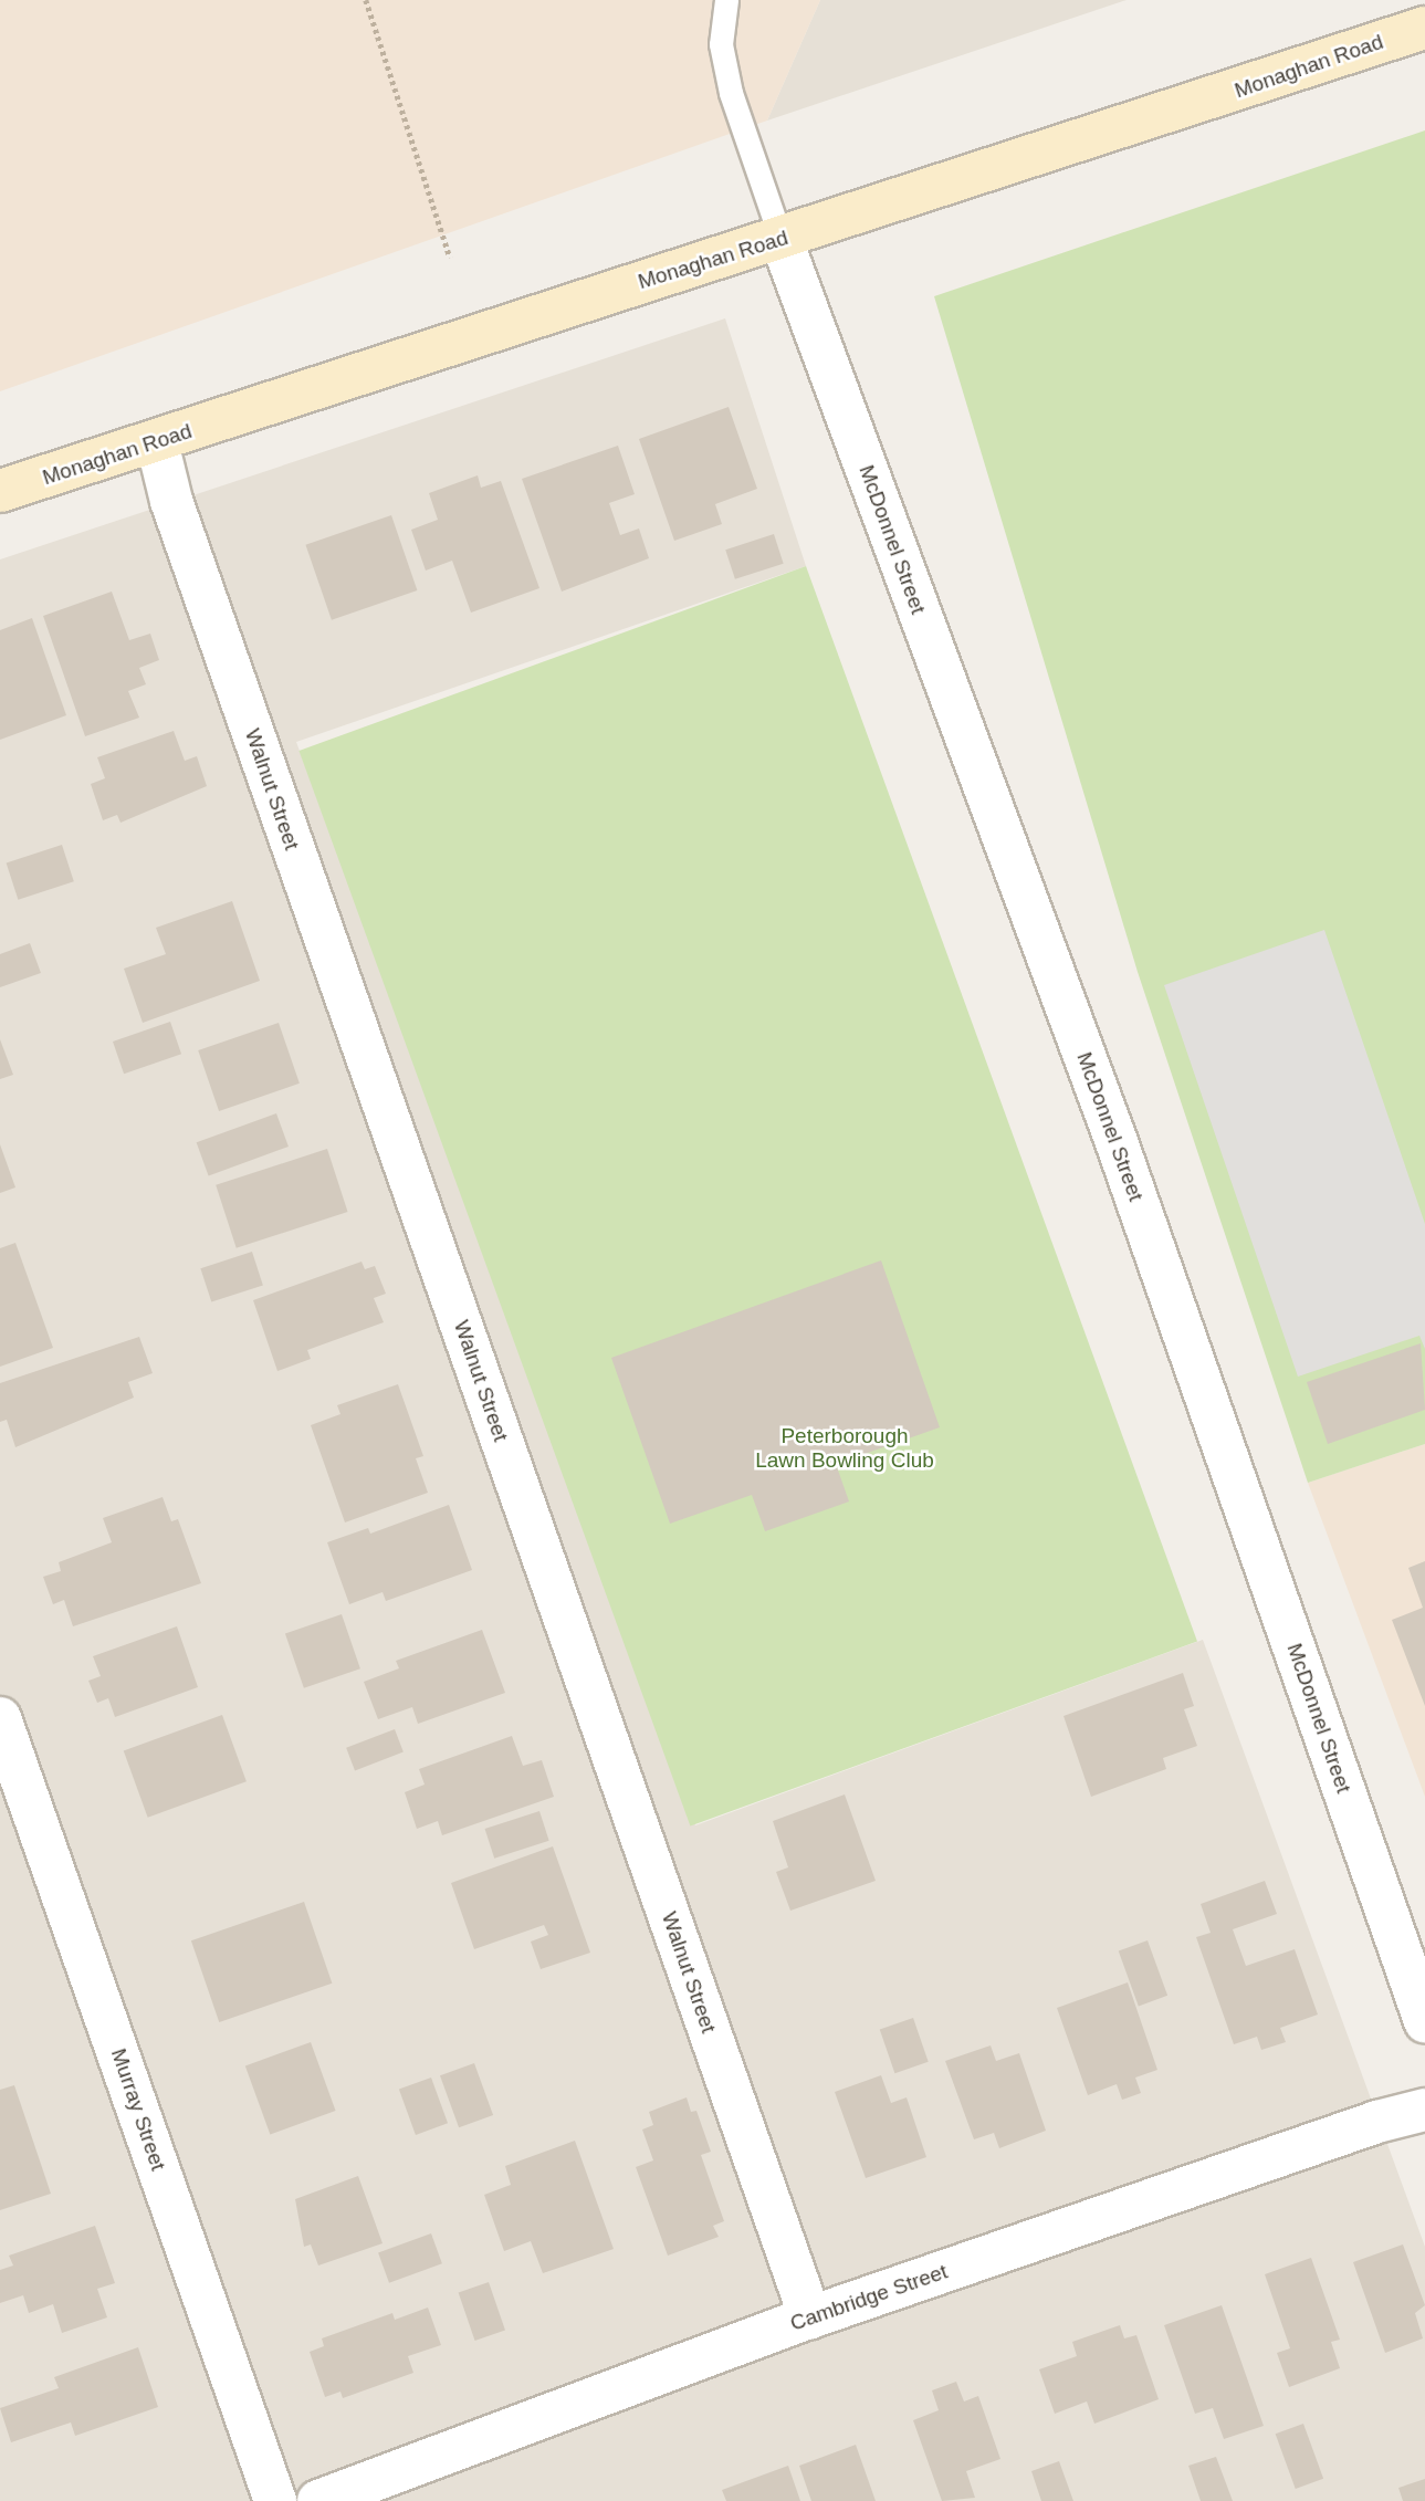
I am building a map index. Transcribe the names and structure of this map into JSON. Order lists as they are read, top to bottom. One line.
{"streets":{"main road":["Monaghan Road"],"street":["McDonnel Street","Walnut Street","Murray Street","Cambridge Street"]},"crossings":[["Monaghan Road","McDonnel Street"],["Monaghan Road","Walnut Street"],["Walnut Street","Cambridge Street"]],"parks":["Peterborough Lawn Bowling Club"]}
